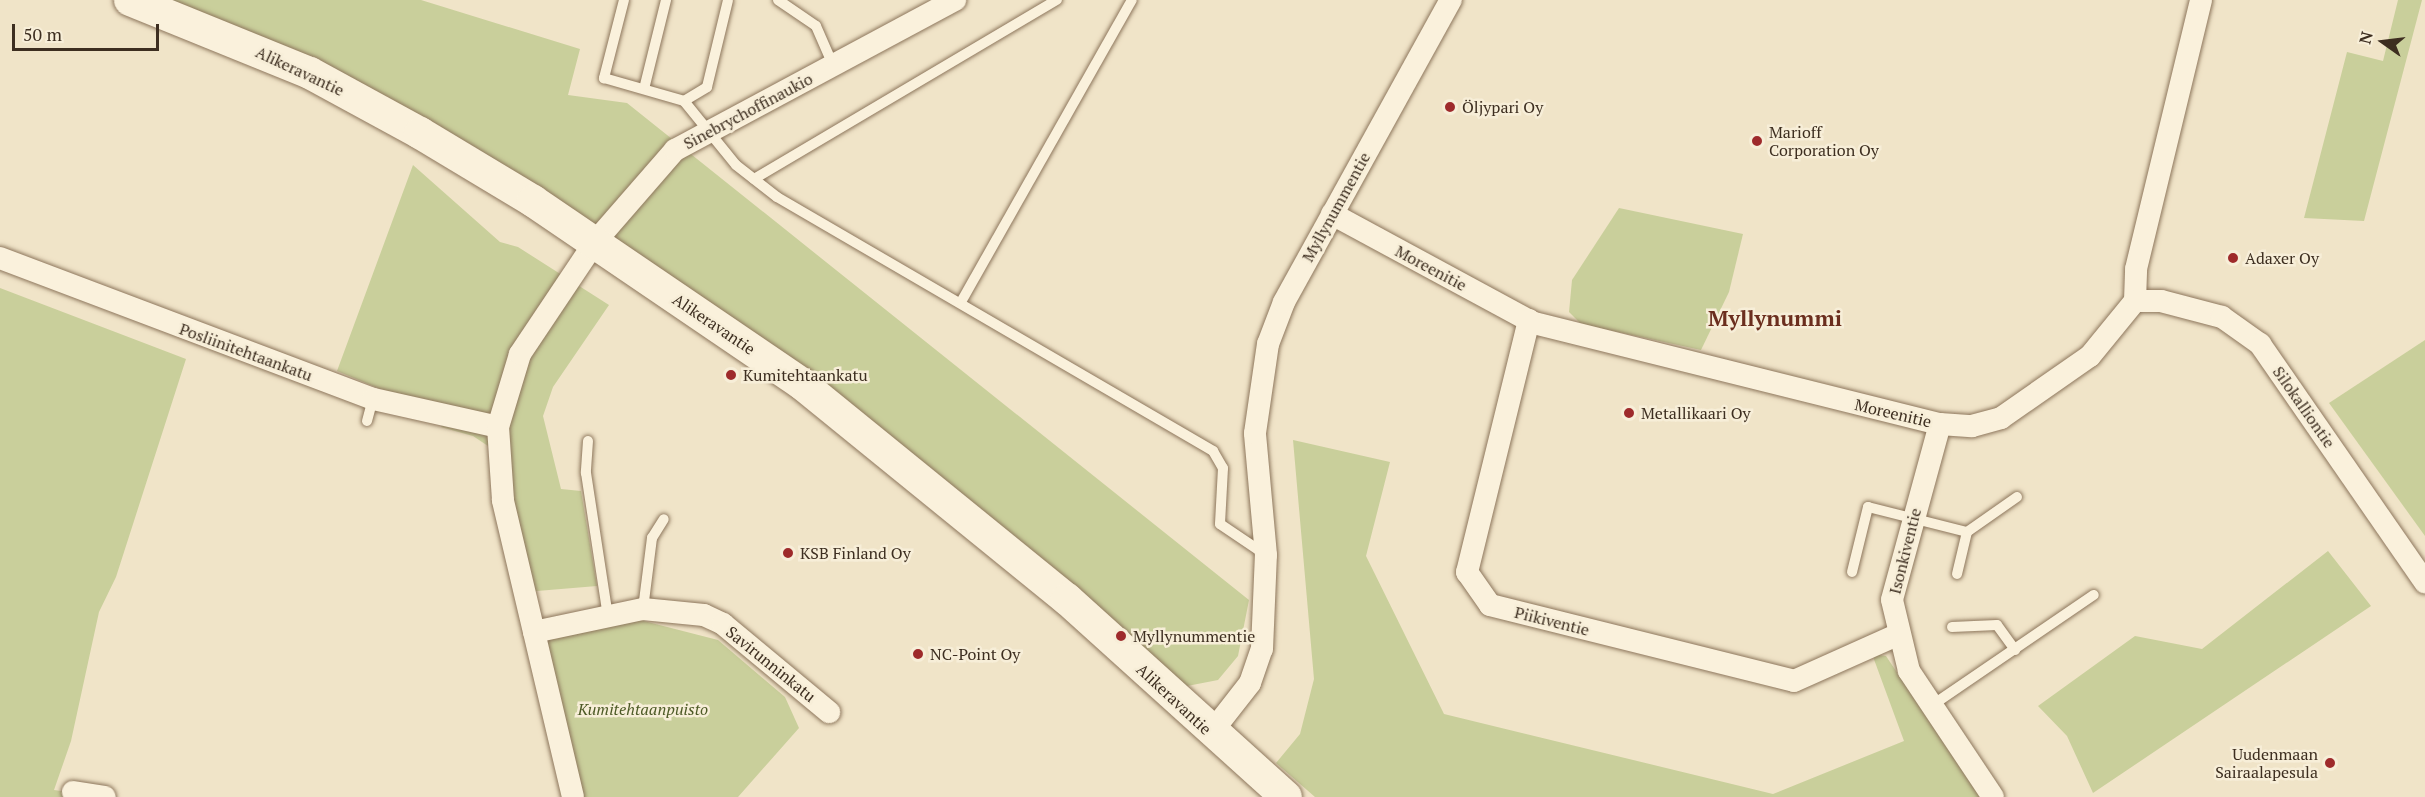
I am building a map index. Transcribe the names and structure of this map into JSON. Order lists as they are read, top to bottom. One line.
{"streets":{"street":["Alikeravantie","Sinebrychoffinaukio","Myllynummentie","Moreenitie","Posliinitehtaankatu","Silokalliontie","Isonkiventie","Piikiventie","Savirunninkatu"]},"crossings":[["Alikeravantie","Sinebrychoffinaukio"],["Alikeravantie","Myllynummentie"],["Myllynummentie","Moreenitie"],["Moreenitie","Silokalliontie"],["Moreenitie","Isonkiventie"],["Moreenitie","Piikiventie"],["Isonkiventie","Piikiventie"]],"districts":["Myllynummi"],"parks":["Kumitehtaanpuisto"],"places":["Öljypari Oy","Marioff Corporation Oy","Adaxer Oy","Kumitehtaankatu","Metallikaari Oy","KSB Finland Oy","Myllynummentie","NC-Point Oy","Uudenmaan Sairaalapesula"],"scale_bar":"50 m","north":"left"}
